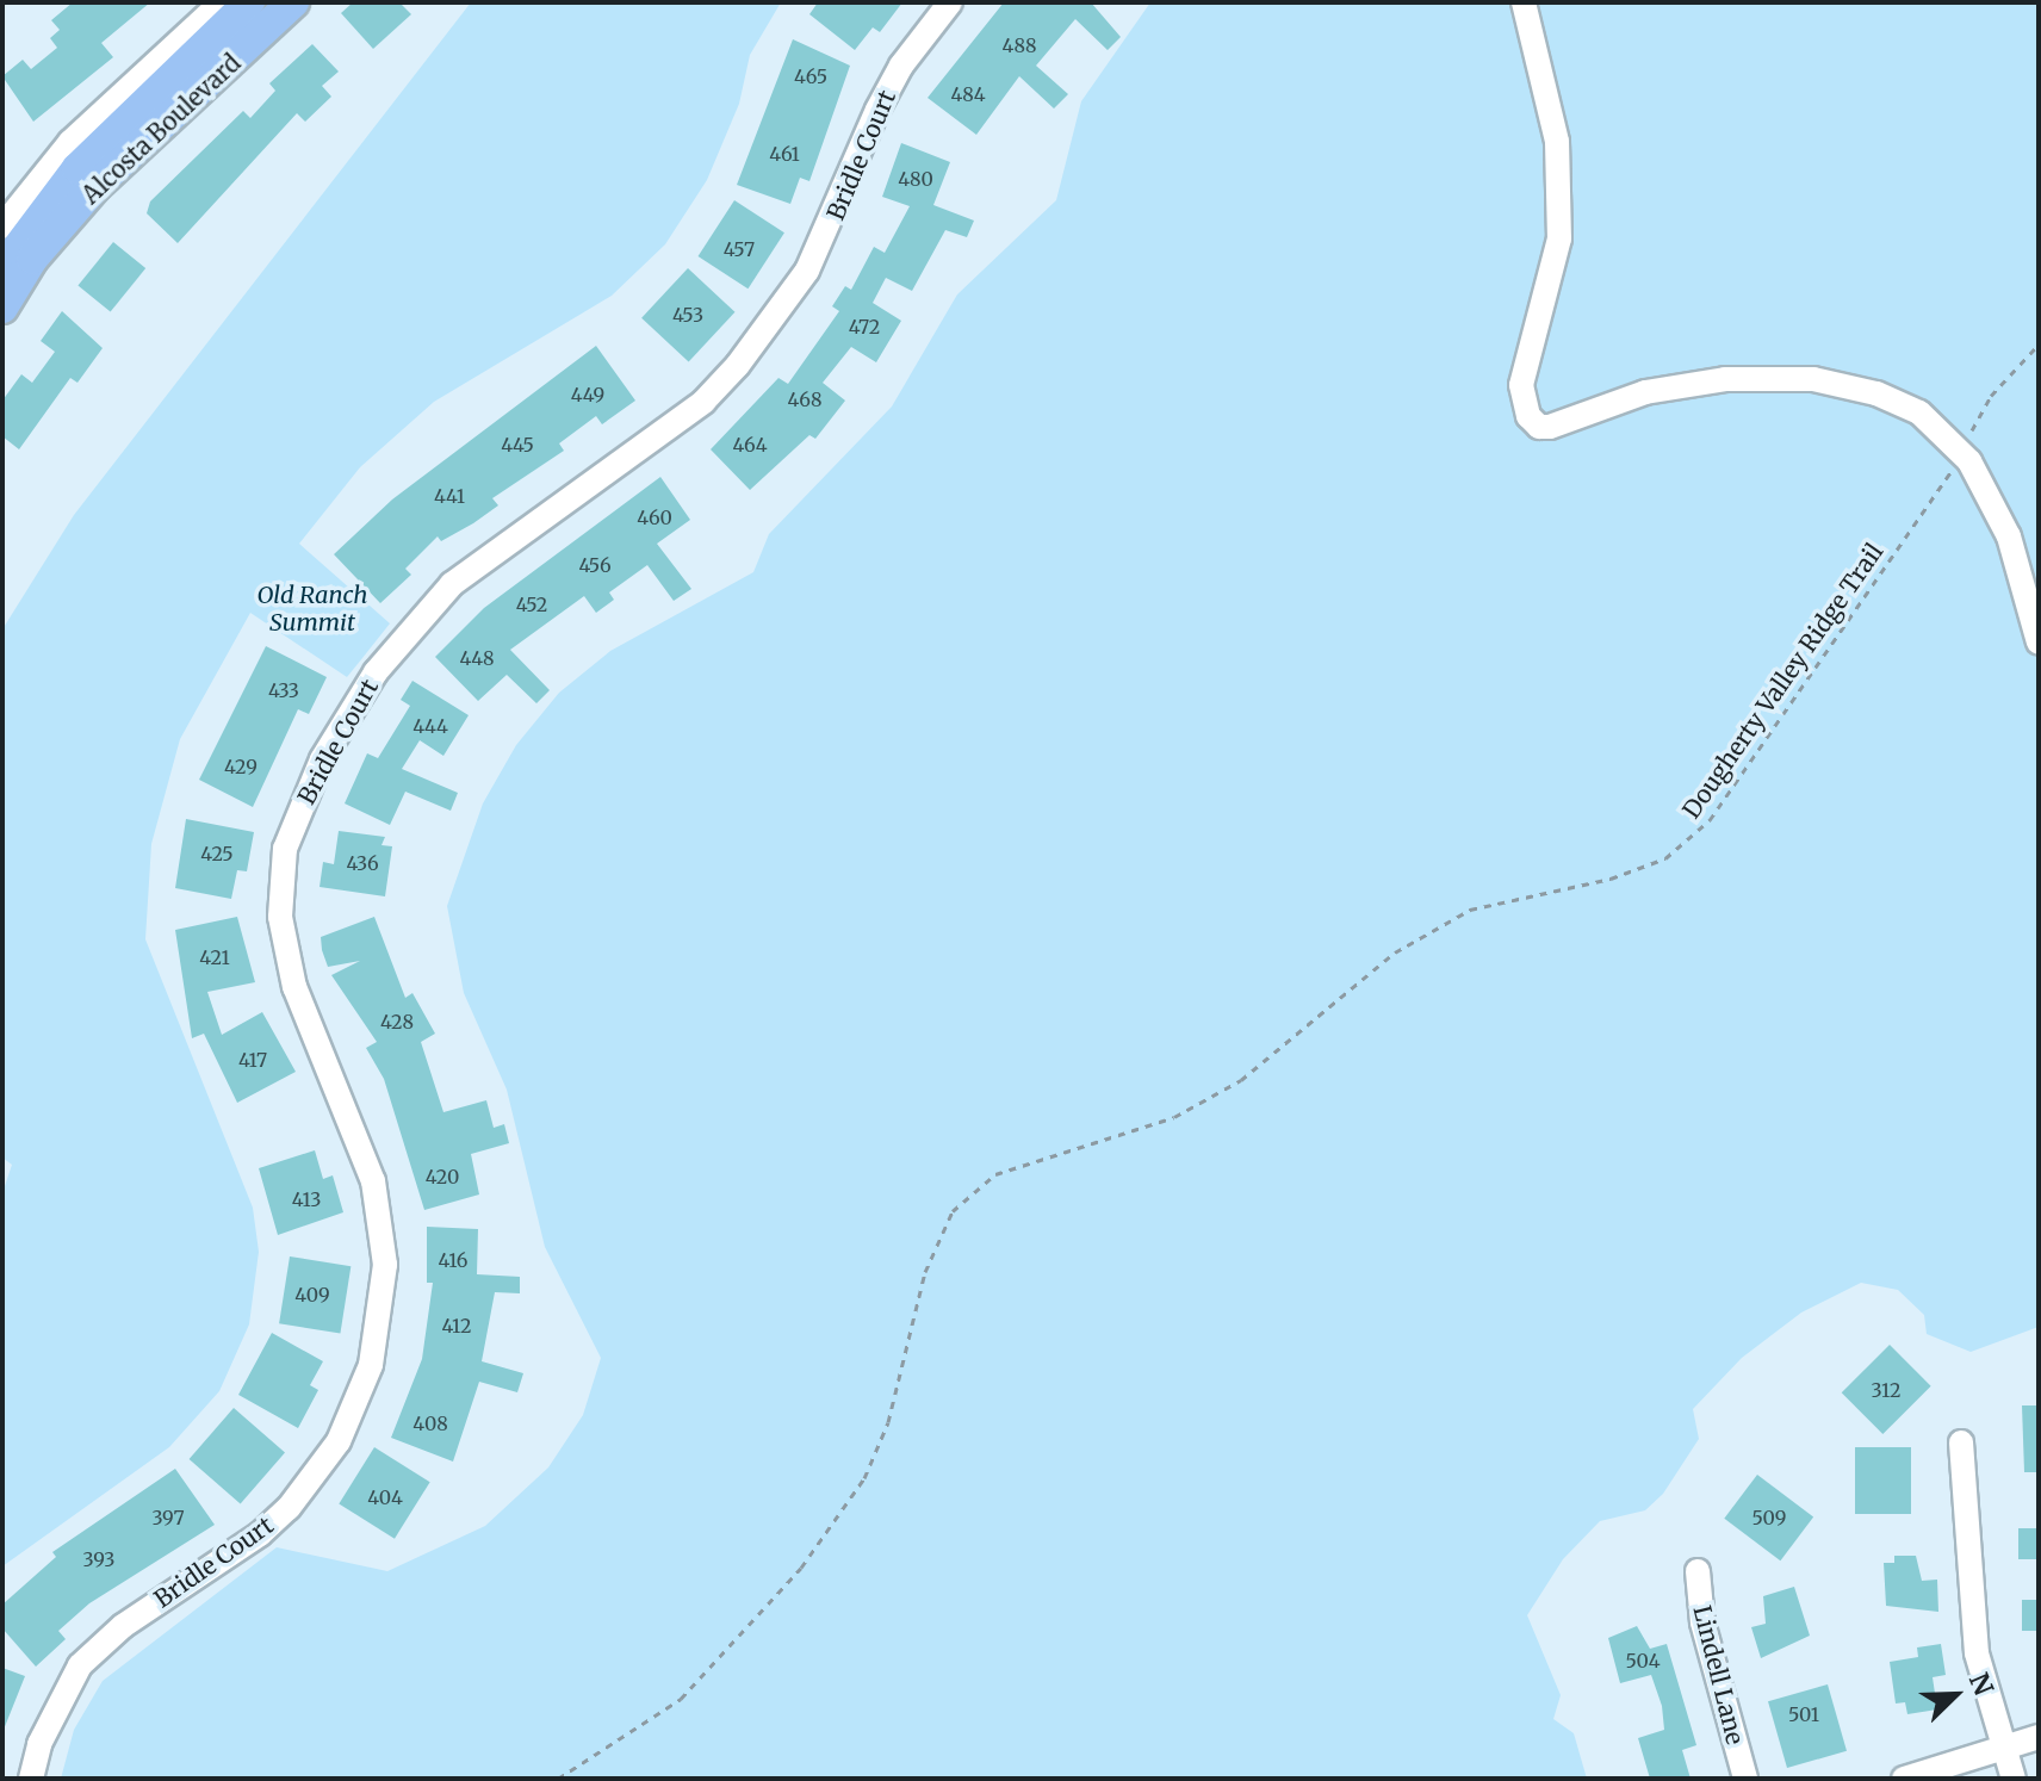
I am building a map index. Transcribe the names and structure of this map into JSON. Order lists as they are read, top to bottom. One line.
{"streets":{"main road":["Alcosta Boulevard"],"street":["Bridle Court","Lindell Lane"],"path":["Dougherty Valley Ridge Trail"]},"parks":["Old Ranch Summit"],"house_numbers":["488","465","484","461","480","457","453","472","449","468","445","464","441","460","456","452","448","433","444","429","425","436","421","428","417","420","413","416","409","412","312","408","404","397","509","393","504","501"],"north":"top right"}
